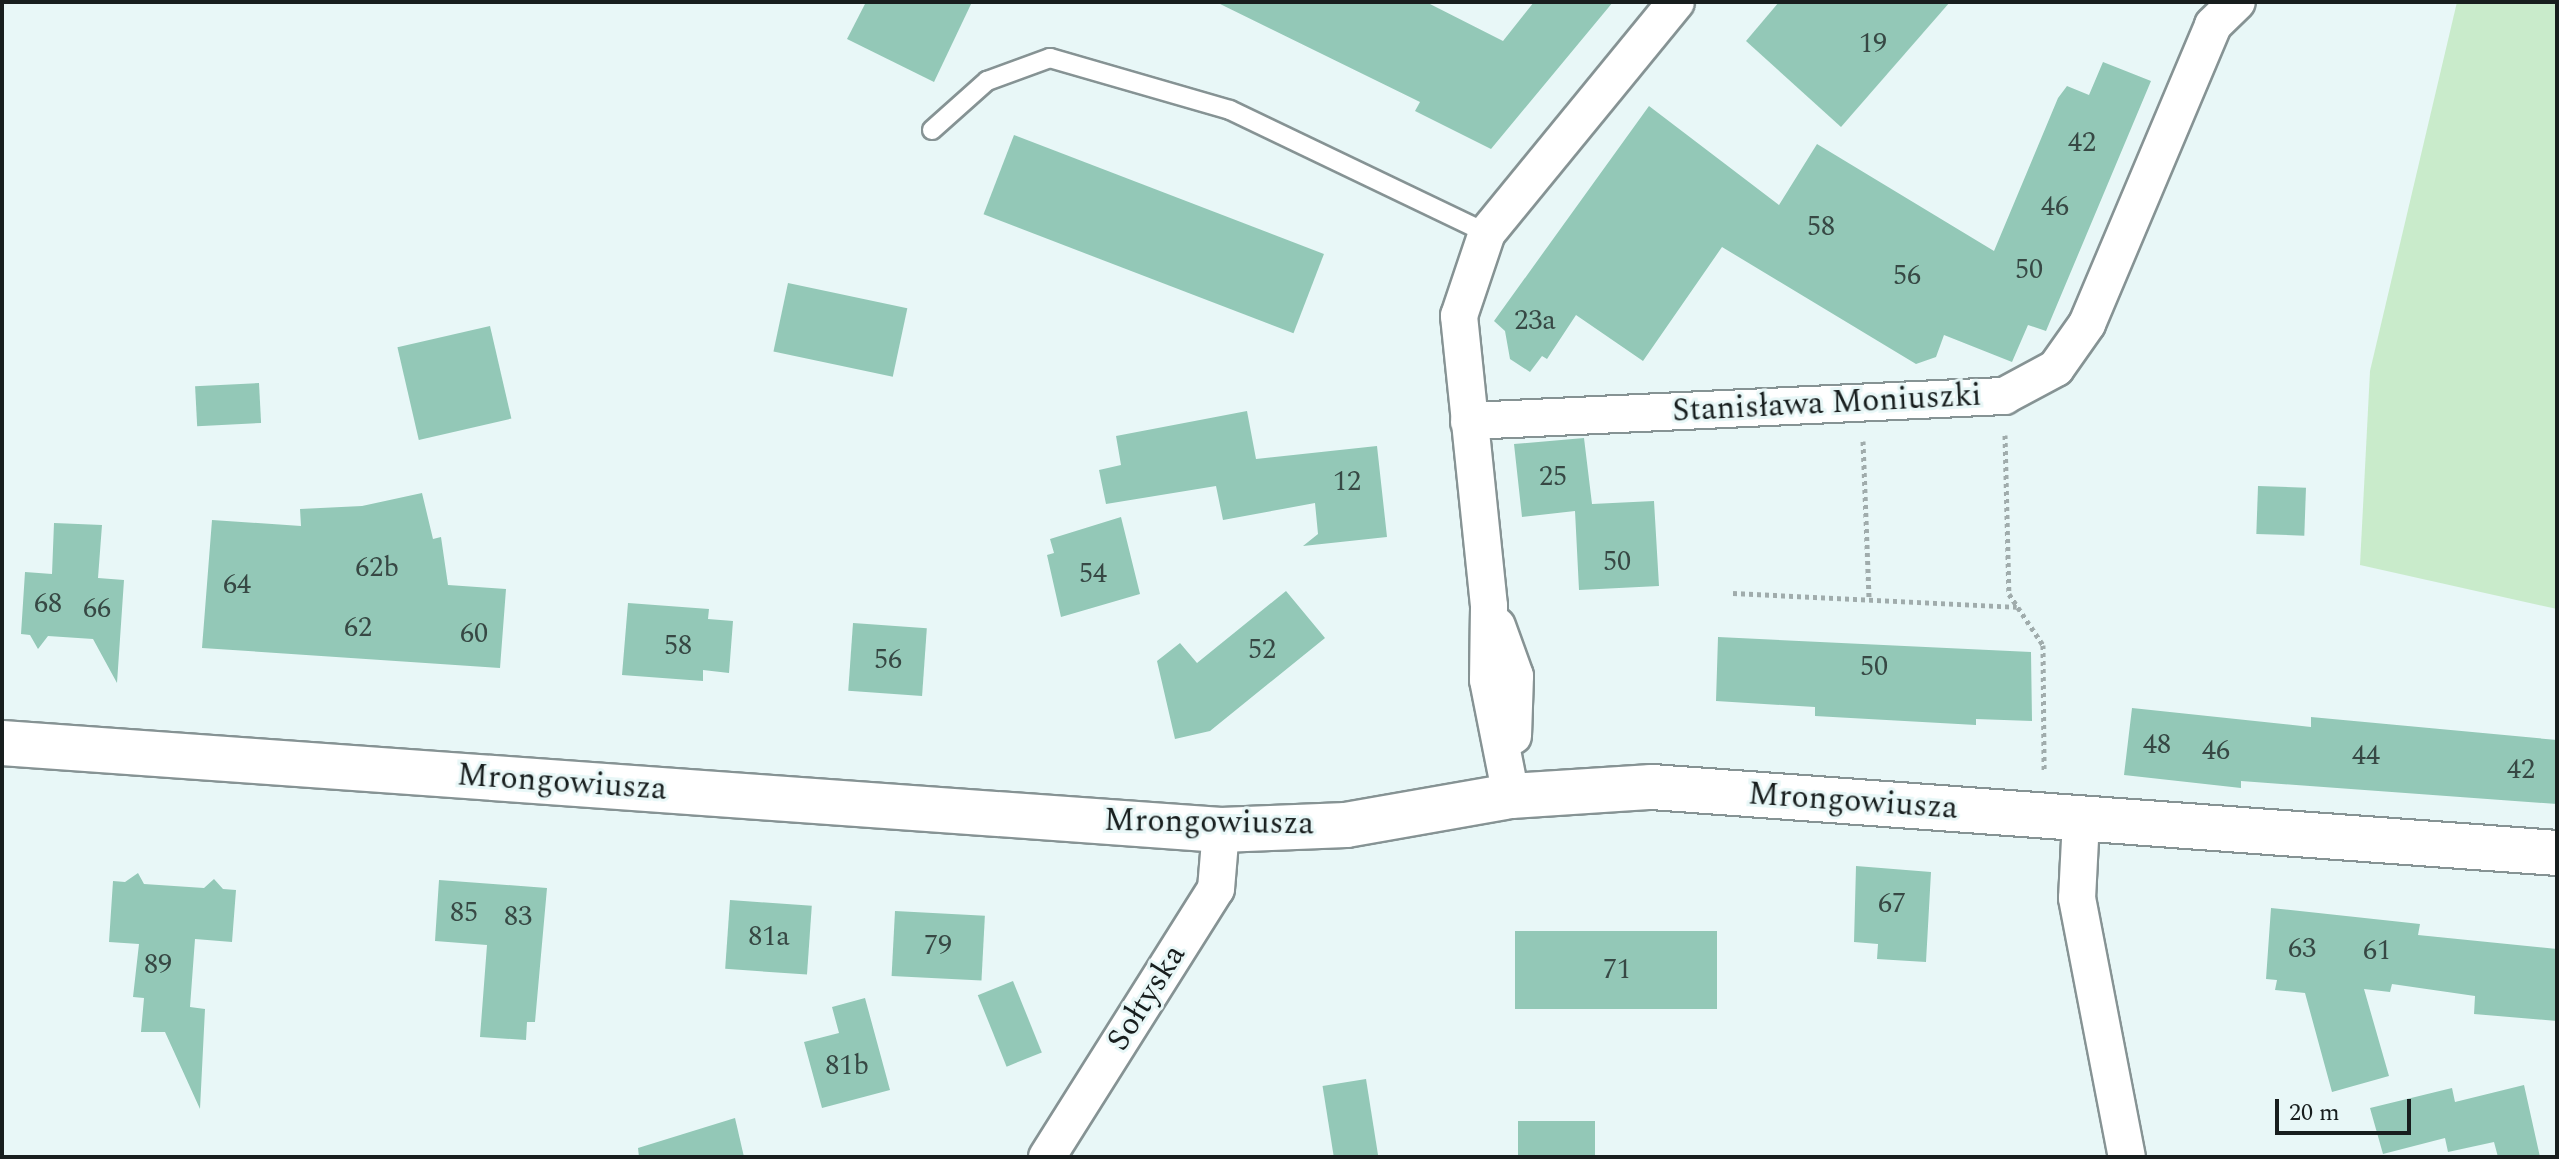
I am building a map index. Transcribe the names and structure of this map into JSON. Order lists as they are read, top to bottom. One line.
{"streets":{"street":["Stanisława Moniuszki","Mrongowiusza","Sołtyska"]},"crossings":[["Mrongowiusza","Sołtyska"]],"house_numbers":["19","42","46","58","50","56","23a","25","12","50","62b","54","64","68","66","62","60","58","52","56","50","48","46","44","42","67","85","83","81a","79","63","61","89","71","81b"],"scale_bar":"20 m"}
